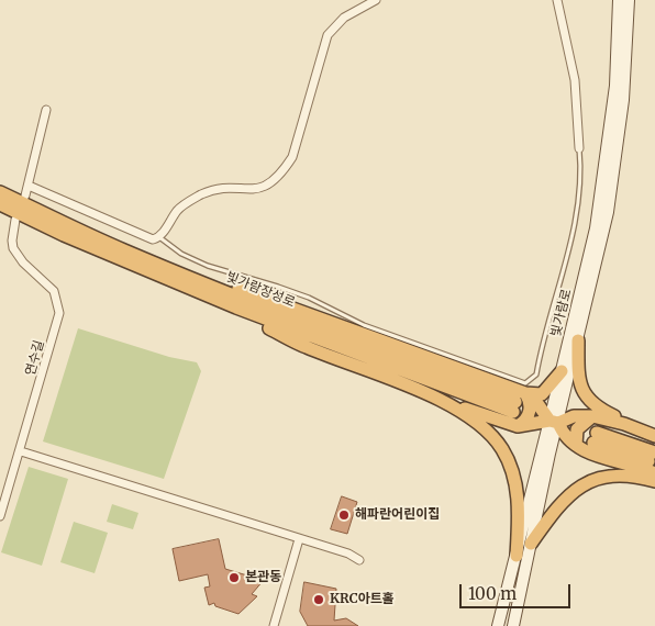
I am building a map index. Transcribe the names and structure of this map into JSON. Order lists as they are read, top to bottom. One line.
{"streets":{"highway":["빛가람장성로"],"main road":["빛가람로"],"street":["연수길"]},"places":["해파란어린이집","본관동","KRC아트홀"],"scale_bar":"100 m"}
